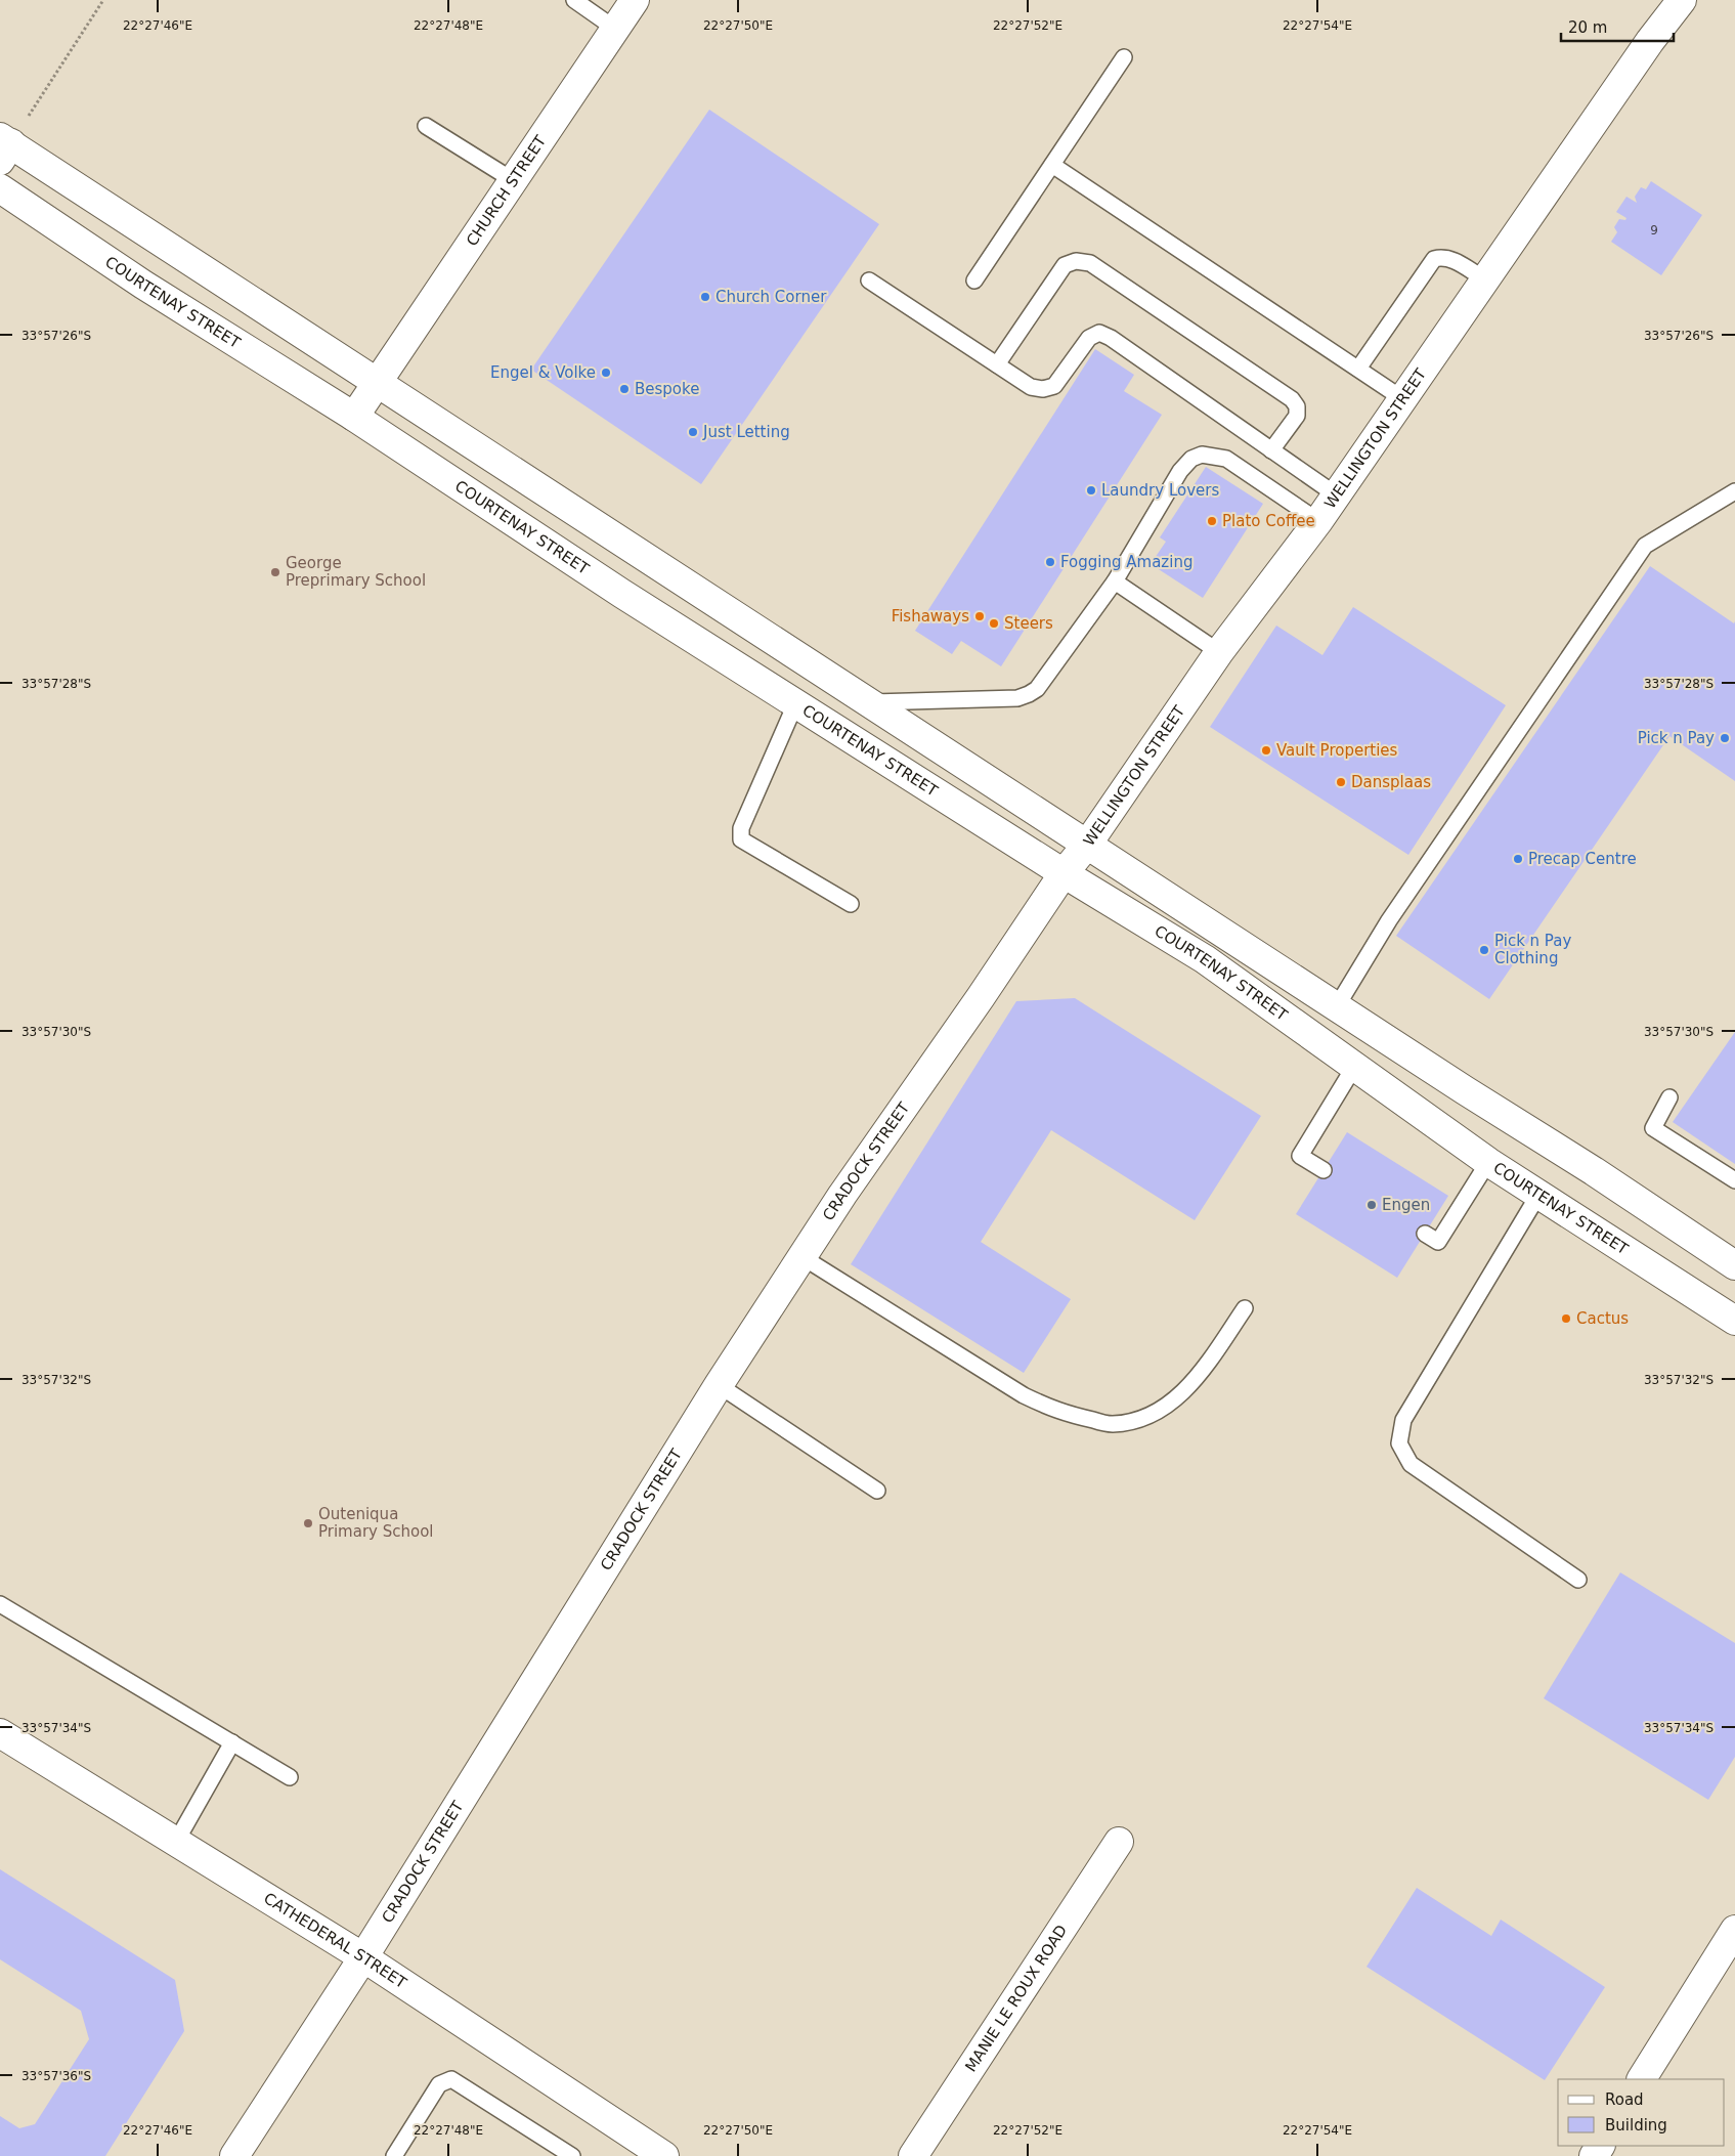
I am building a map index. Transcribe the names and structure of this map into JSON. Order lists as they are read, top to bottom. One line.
{"streets":{"main road":["CHURCH STREET","COURTENAY STREET","WELLINGTON STREET","CRADOCK STREET","CATHEDERAL STREET","MANIE LE ROUX ROAD"]},"crossings":[["CHURCH STREET","COURTENAY STREET"],["COURTENAY STREET","WELLINGTON STREET"],["COURTENAY STREET","CRADOCK STREET"],["WELLINGTON STREET","CRADOCK STREET"],["CRADOCK STREET","CATHEDERAL STREET"]],"places":["Church Corner","Engel & Volke","Bespoke","Just Letting","Laundry Lovers","Plato Coffee","Fogging Amazing","George Preprimary School","Fishaways","Steers","Pick n Pay","Vault Properties","Dansplaas","Precap Centre","Pick n Pay Clothing","Engen","Cactus","Outeniqua Primary School"],"house_numbers":["9"],"legend":["Road","Building"],"scale_bar":"20 m","coordinates":["22°27'46\"E","22°27'48\"E","22°27'50\"E","22°27'52\"E","22°27'54\"E","33°57'26\"S","33°57'28\"S","33°57'30\"S","33°57'32\"S","33°57'34\"S","33°57'36\"S"]}
